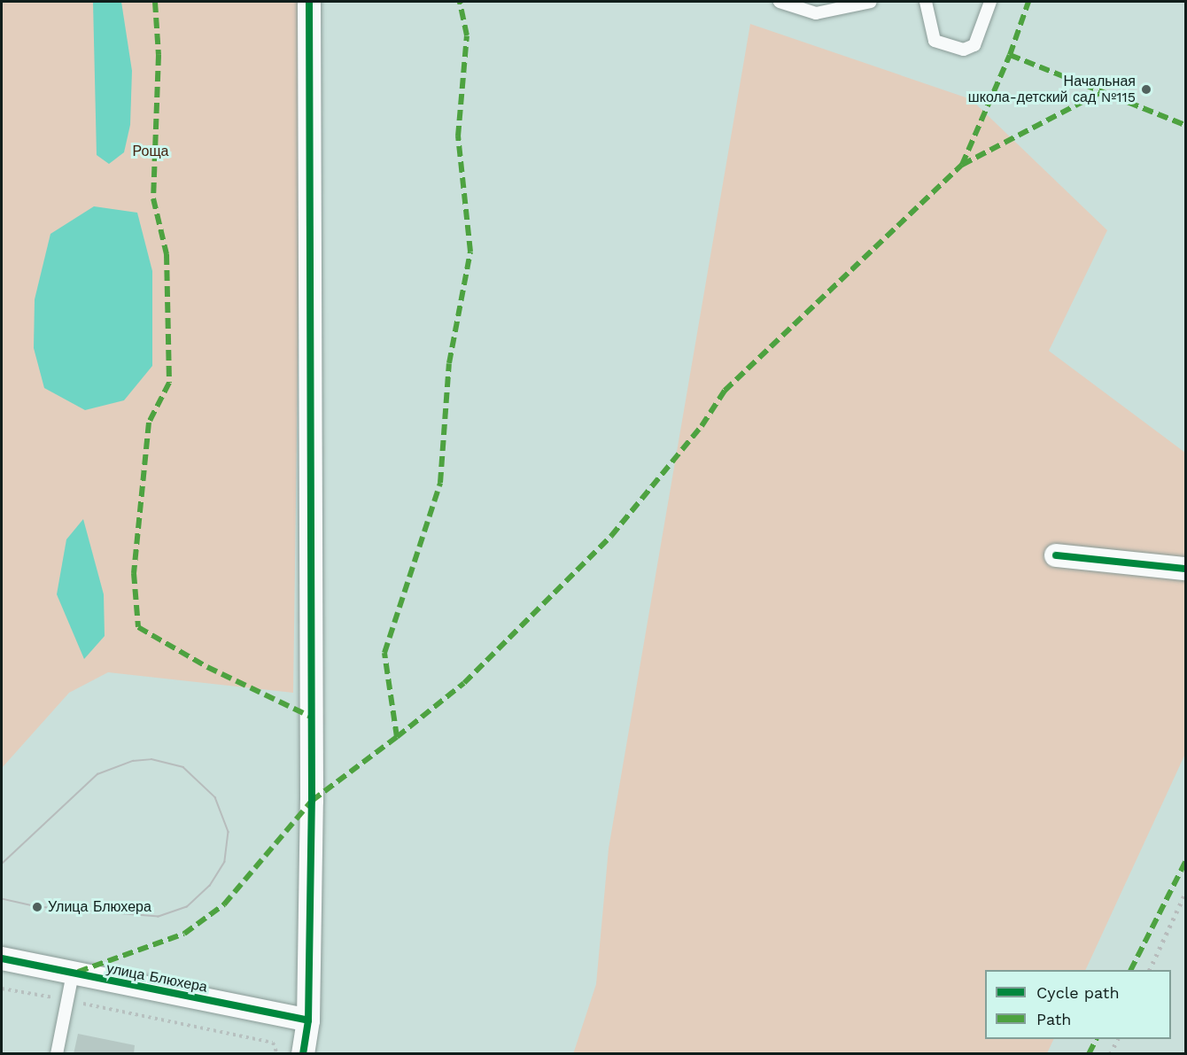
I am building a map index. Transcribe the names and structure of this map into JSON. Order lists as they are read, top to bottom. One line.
{"streets":{"street":["улица Блюхера"]},"parks":["Роща"],"places":["Начальная школа-детский сад №115","Улица Блюхера"],"legend":["Cycle path","Path"]}
